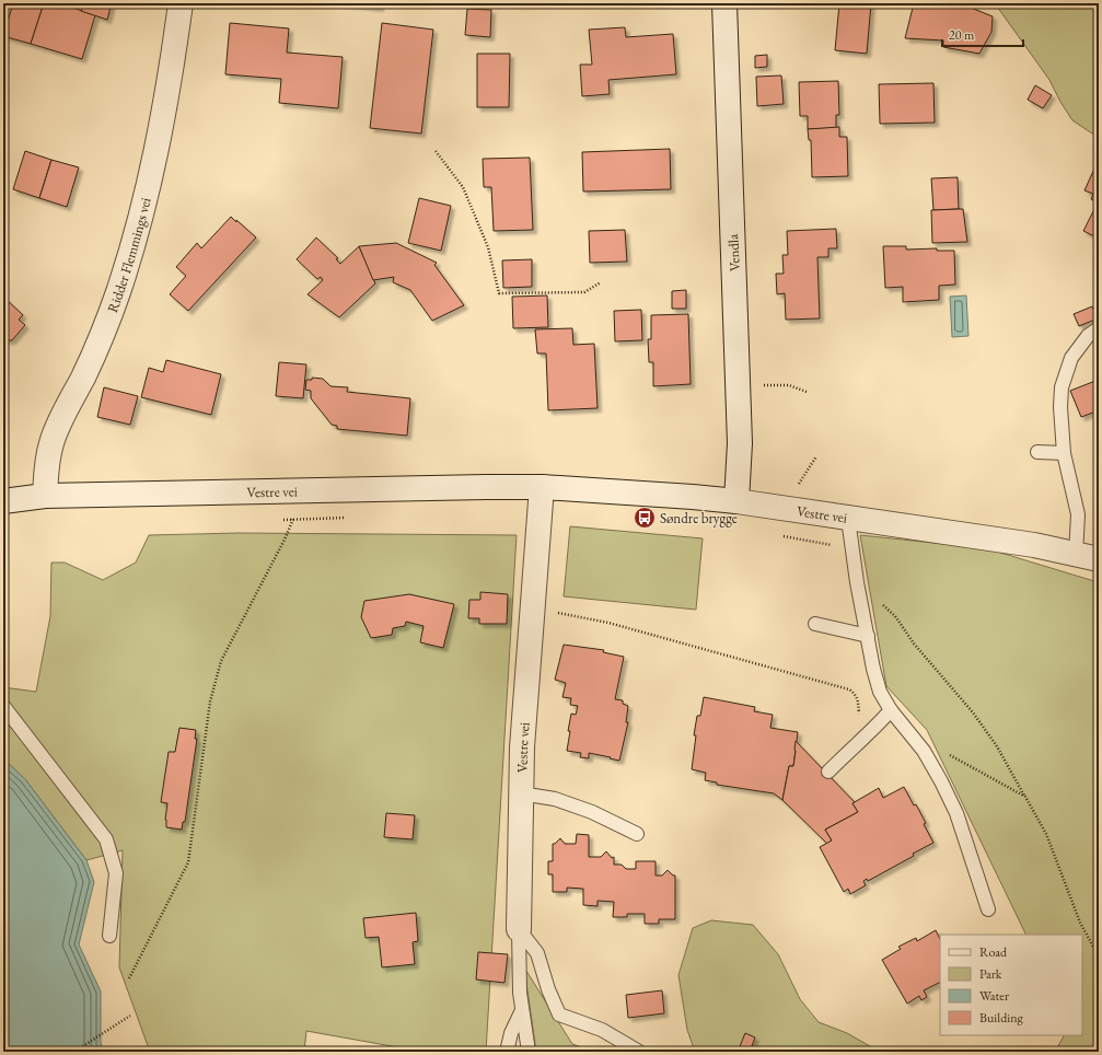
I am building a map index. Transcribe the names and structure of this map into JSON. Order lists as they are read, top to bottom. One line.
{"streets":{"street":["Vendla","Ridder Flemmings vei","Vestre vei"]},"crossings":[["Vendla","Vestre vei"],["Ridder Flemmings vei","Vestre vei"]],"places":{"bus stop":["Søndre brygge"]},"legend":["Road","Park","Water","Building"],"scale_bar":"20 m"}
